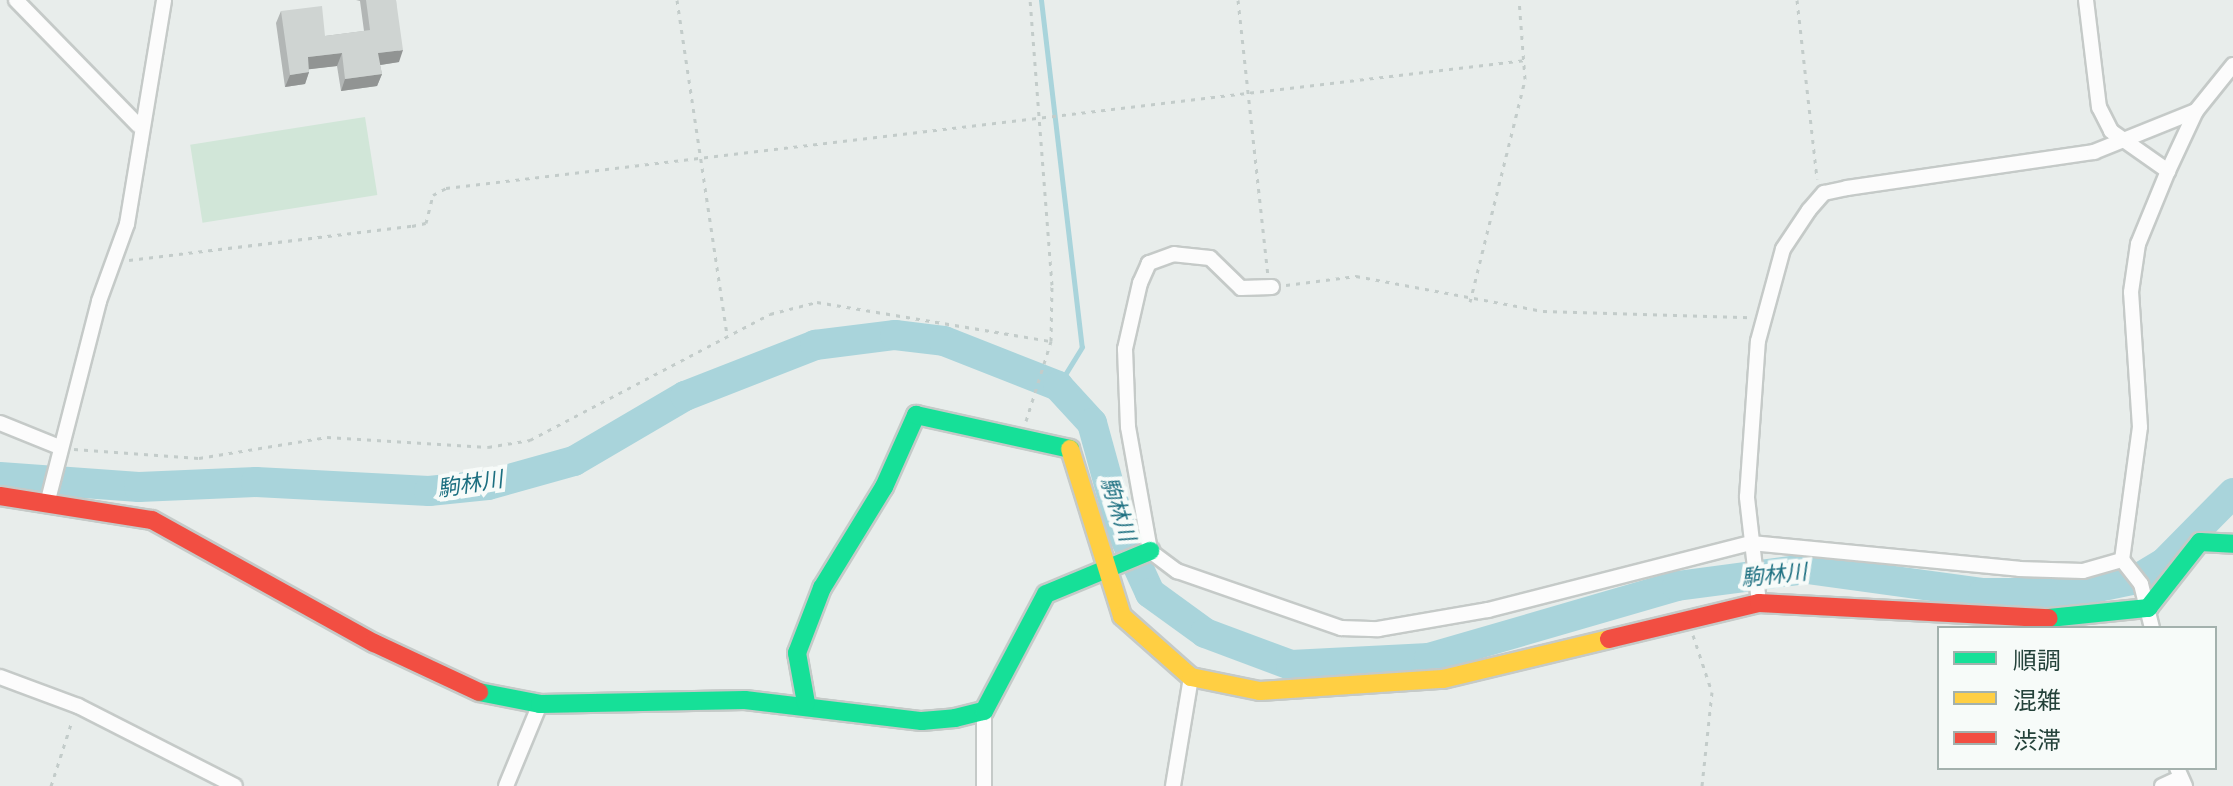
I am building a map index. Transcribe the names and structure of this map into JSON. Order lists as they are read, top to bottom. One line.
{"water":["駒林川"],"legend":["順調","混雑","渋滞"]}
